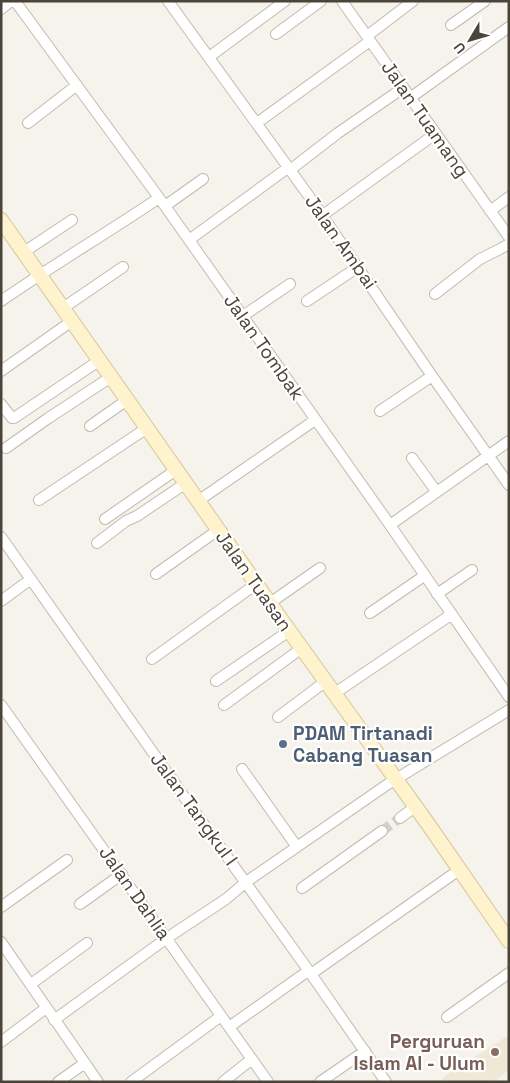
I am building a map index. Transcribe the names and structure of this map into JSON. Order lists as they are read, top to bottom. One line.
{"streets":{"street":["Jalan Tuamang","Jalan Ambai","Jalan Tombak","Jalan Tuasan","Jalan Tangkul I","Jalan Dahlia"]},"places":["PDAM Tirtanadi Cabang Tuasan","Perguruan Islam Al - Ulum"],"north":"bottom left"}
